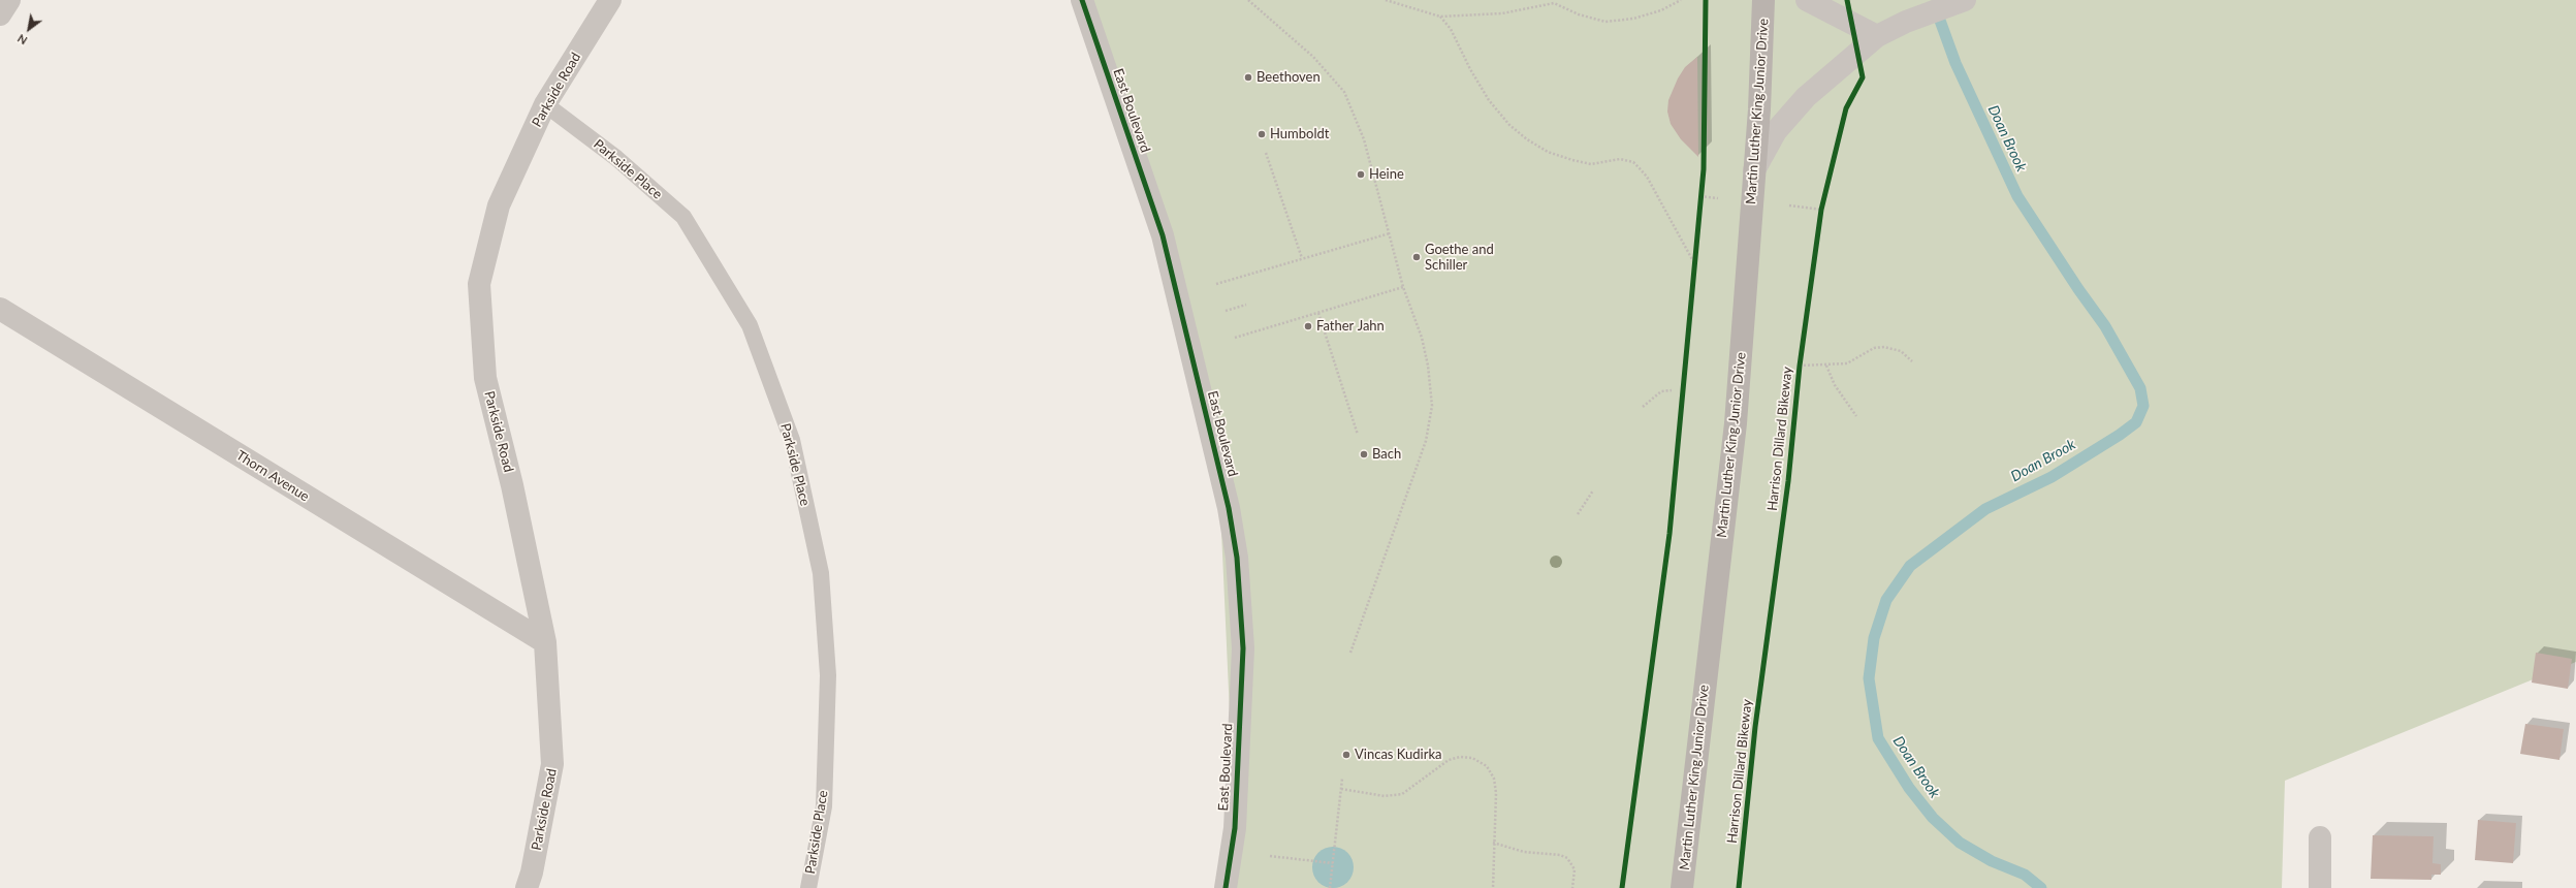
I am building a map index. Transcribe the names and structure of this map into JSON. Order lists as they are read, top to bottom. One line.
{"streets":{"main road":["Martin Luther King Junior Drive"],"street":["Parkside Road","East Boulevard","Thorn Avenue"],"lane":["Parkside Place"],"cycle path":["Harrison Dillard Bikeway"]},"crossings":[["Parkside Road","Parkside Place"],["Parkside Road","Thorn Avenue"]],"water":["Doan Brook"],"places":["Beethoven","Humboldt","Heine","Goethe and Schiller","Father Jahn","Bach","Vincas Kudirka"],"north":"bottom left"}
